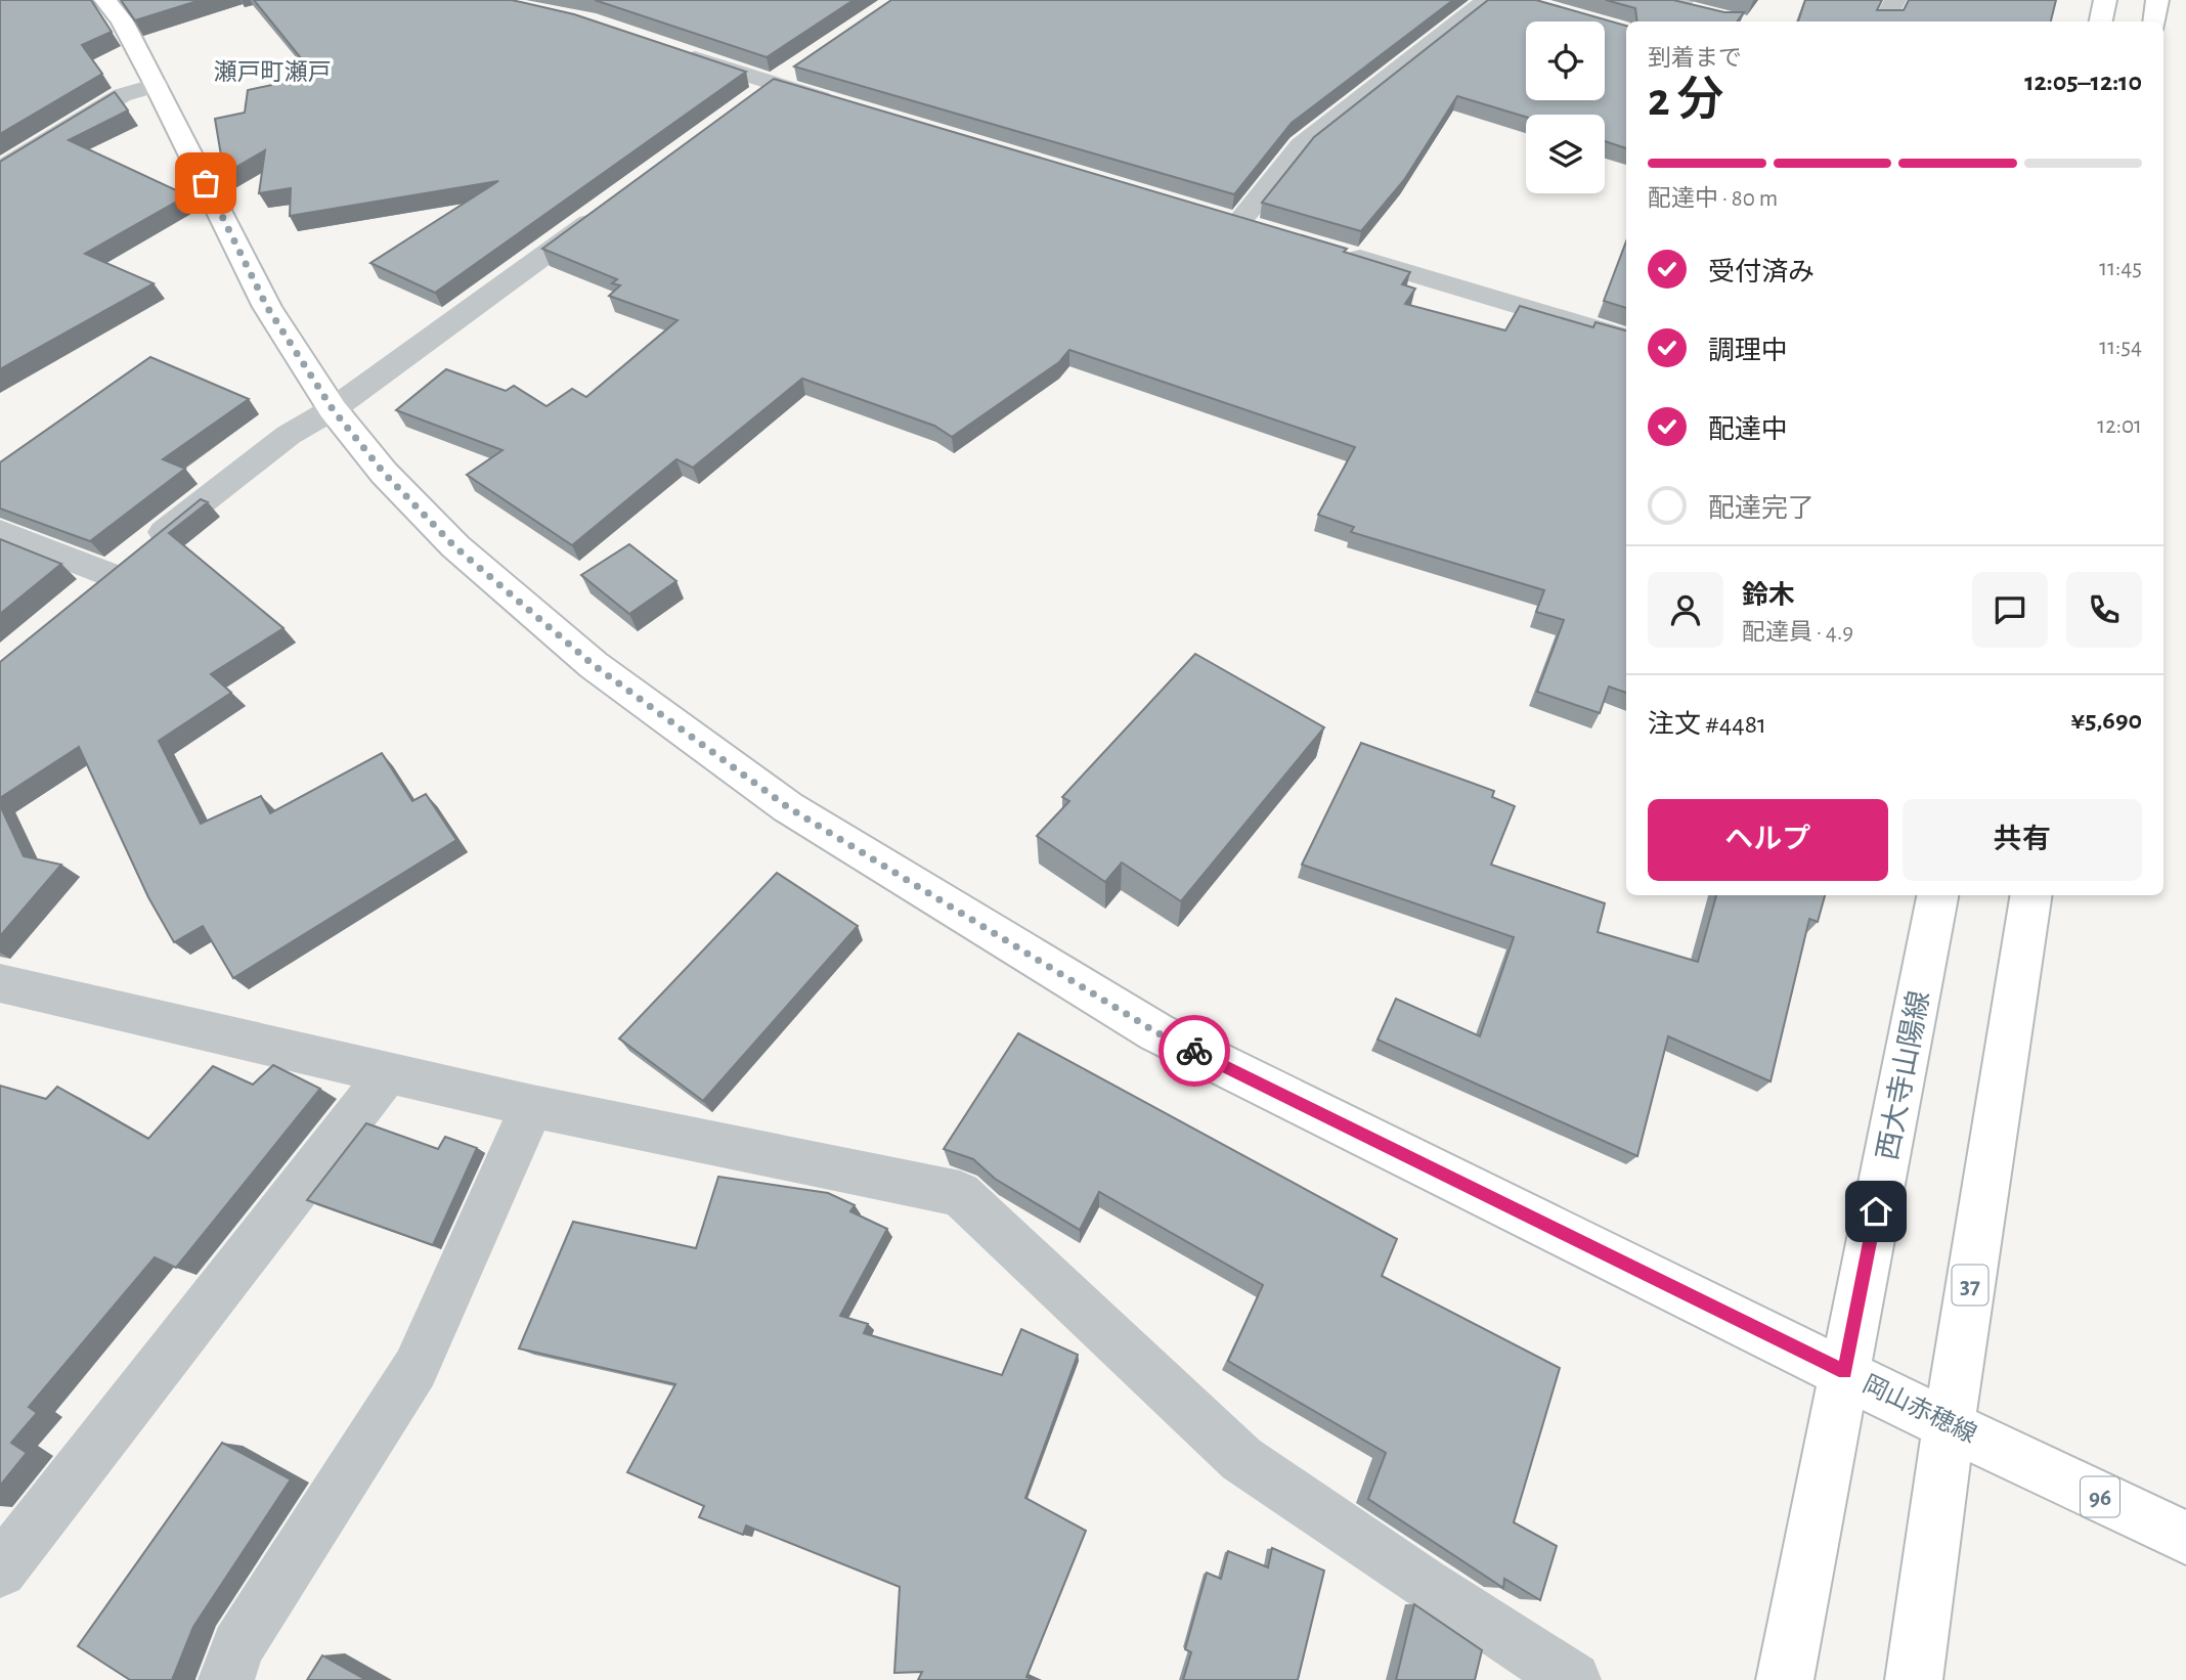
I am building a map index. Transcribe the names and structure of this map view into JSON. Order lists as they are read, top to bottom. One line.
{"streets":{"main road":["西大寺山陽線","37","岡山赤穂線","96"]},"crossings":[["西大寺山陽線","岡山赤穂線"],["37","岡山赤穂線"]],"districts":["瀬戸町瀬戸"],"page":{"heading":["2 分","到着まで","12:05–12:10"],"panel":["鈴木","配達員 · 4.9","注文 #4481","¥5,690"],"bar":"配達中 · 80 m","list":[["受付済み","11:45"],["調理中","11:54"],["配達中","12:01"],"配達完了"],"buttons":["ヘルプ","共有"]}}
